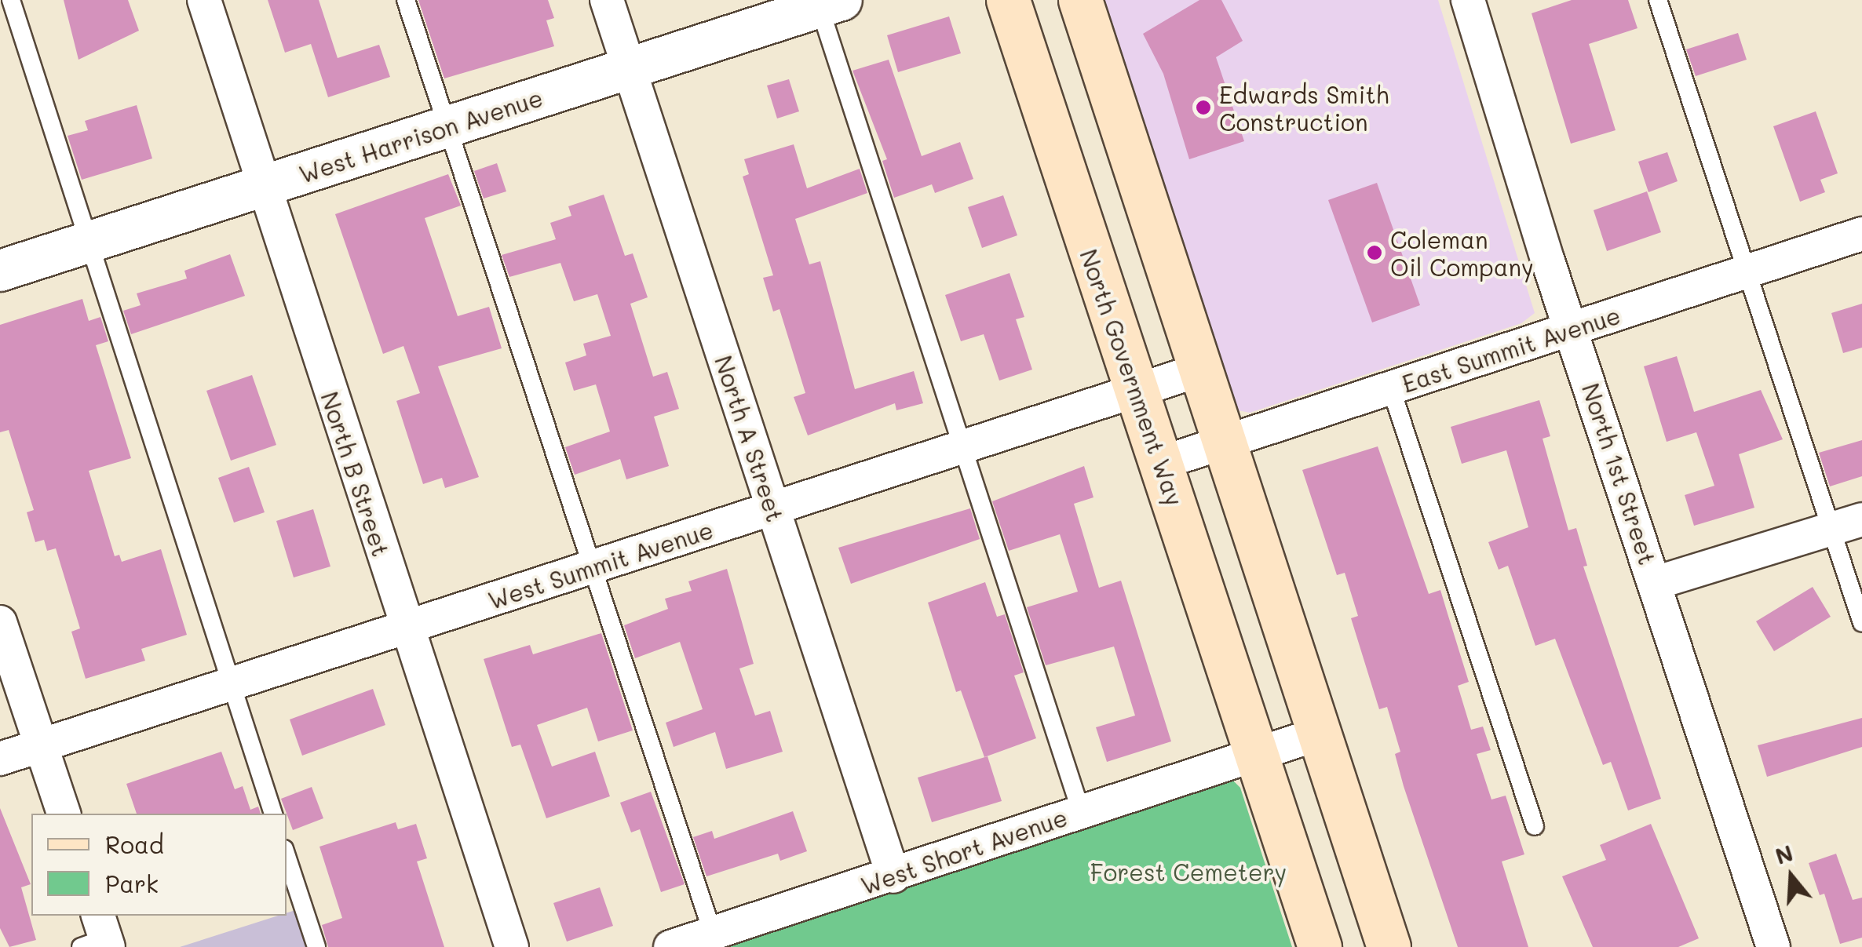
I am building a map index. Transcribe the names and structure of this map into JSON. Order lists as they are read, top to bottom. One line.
{"streets":{"main road":["North Government Way"],"street":["West Harrison Avenue","East Summit Avenue","North A Street","North B Street","North 1st Street","West Summit Avenue","West Short Avenue"]},"crossings":[["West Harrison Avenue","North A Street"],["West Harrison Avenue","North B Street"],["East Summit Avenue","North Government Way"],["East Summit Avenue","North 1st Street"],["North Government Way","West Summit Avenue"],["North Government Way","West Short Avenue"],["North A Street","West Summit Avenue"],["North A Street","West Short Avenue"],["North B Street","West Summit Avenue"]],"parks":["Forest Cemetery"],"places":["Edwards Smith Construction","Coleman Oil Company"],"legend":["Road","Park"],"north":"top"}
